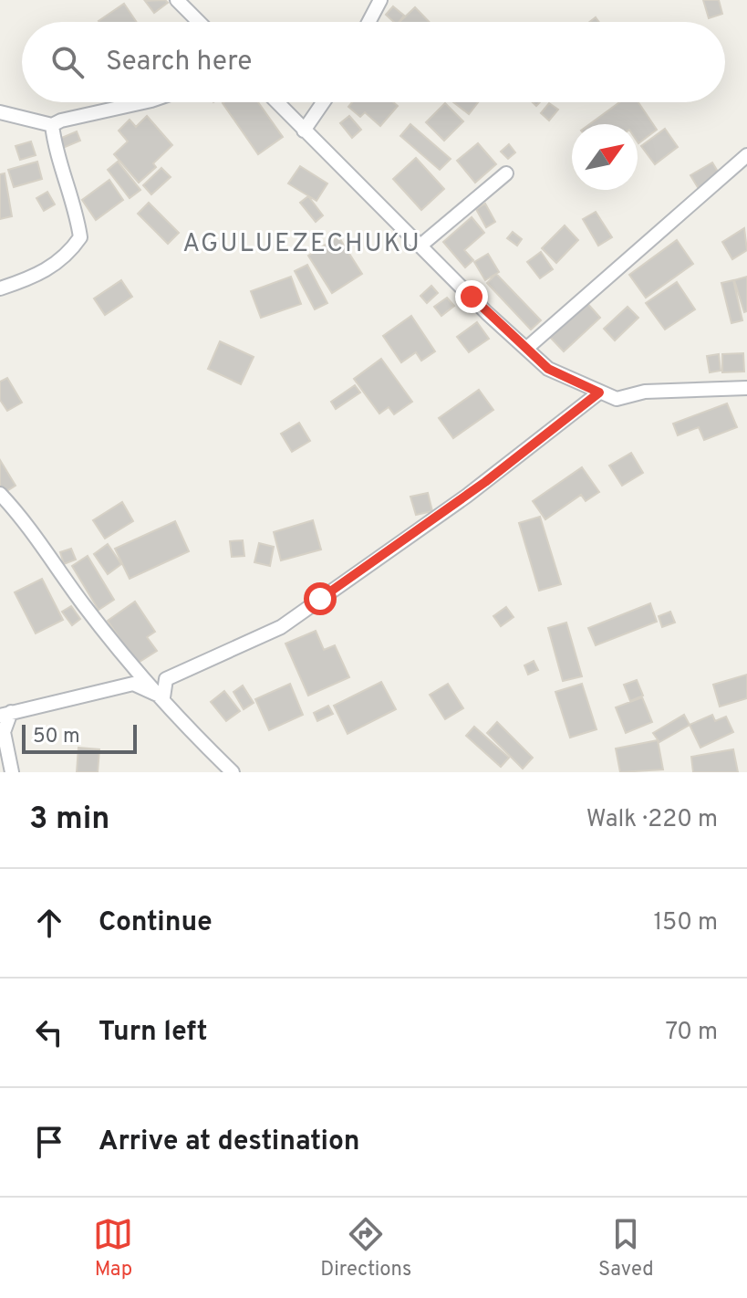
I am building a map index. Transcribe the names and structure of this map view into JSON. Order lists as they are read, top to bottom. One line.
{"districts":["AGULUEZECHUKU"],"scale_bar":"50 m","north":"top right","page":{"search":"Search here","scale":"50 m","heading":["3 min","Walk · 220 m"],"list":[["Continue","150 m"],["Turn left","70 m"],"Arrive at destination"],"nav":["Map","Directions","Saved"]}}
